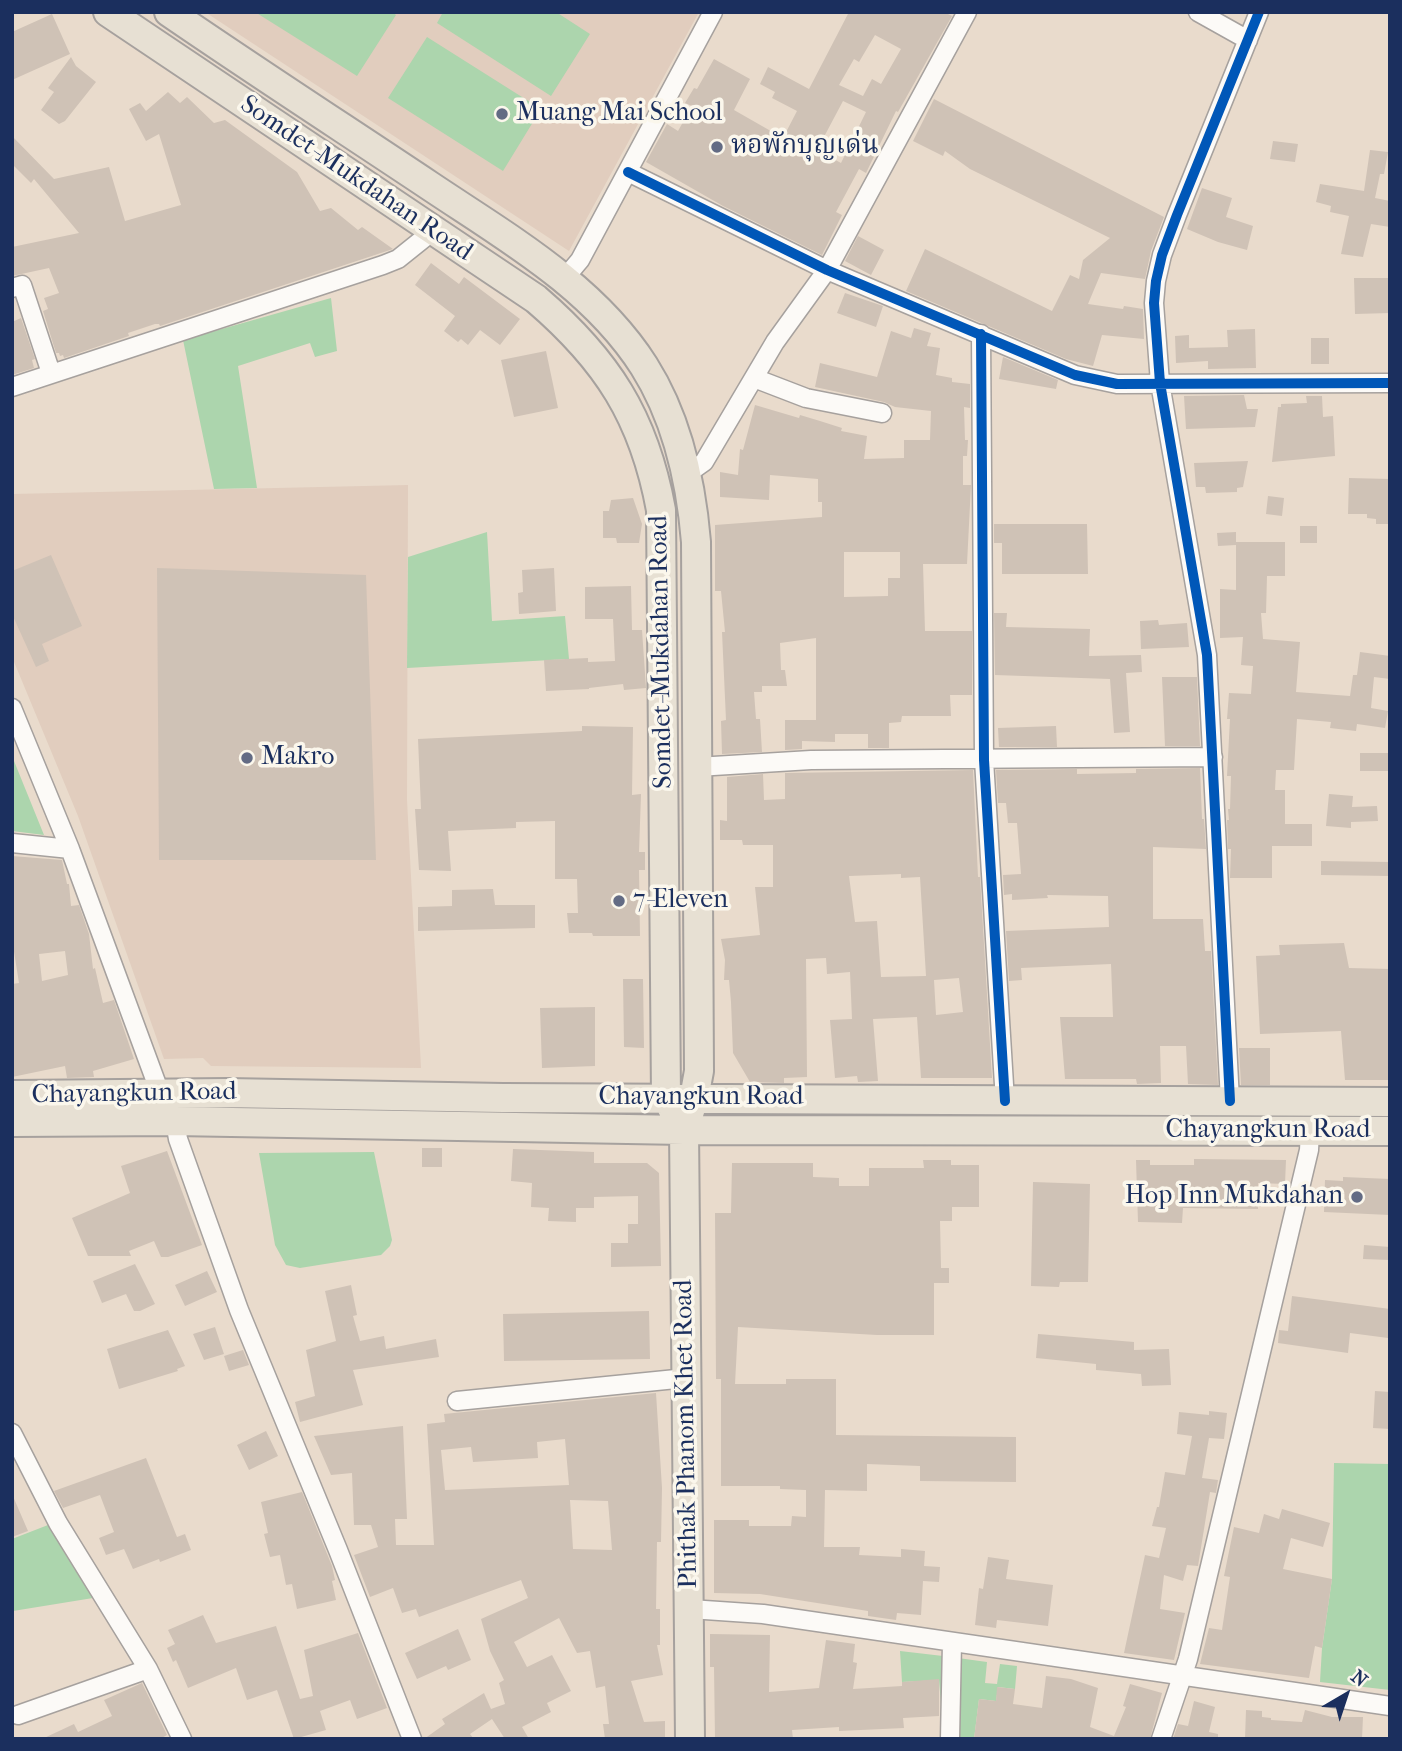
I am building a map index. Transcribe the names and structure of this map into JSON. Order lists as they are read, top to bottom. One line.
{"streets":{"main road":["Somdet-Mukdahan Road","Chayangkun Road","Phithak Phanom Khet Road"]},"crossings":[["Somdet-Mukdahan Road","Chayangkun Road"],["Somdet-Mukdahan Road","Phithak Phanom Khet Road"],["Chayangkun Road","Phithak Phanom Khet Road"]],"places":["Muang Mai School","หอพักบุญเด่น","Makro","7-Eleven","Hop Inn Mukdahan"],"north":"top right"}
